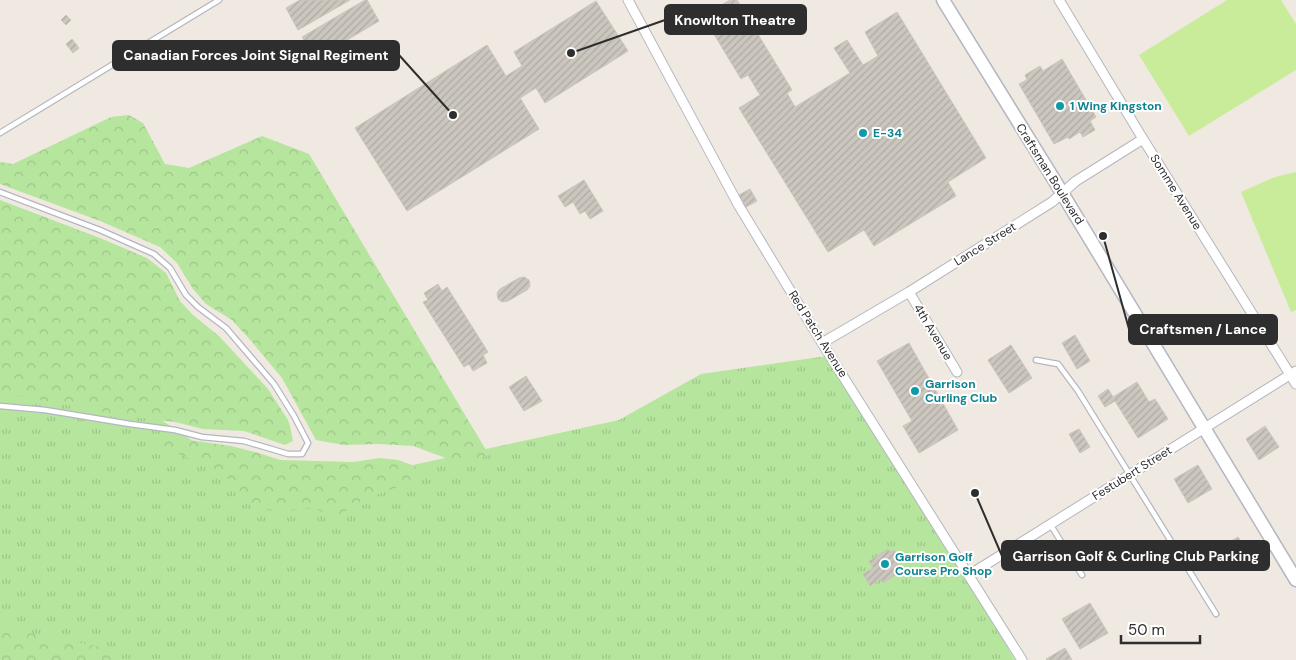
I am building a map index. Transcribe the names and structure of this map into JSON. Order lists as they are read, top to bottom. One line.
{"streets":{"street":["Craftsman Boulevard","Somme Avenue","Lance Street","4th Avenue","Red Patch Avenue","Festubert Street"]},"crossings":[["Craftsman Boulevard","Lance Street"],["Craftsman Boulevard","Festubert Street"],["Somme Avenue","Lance Street"],["Somme Avenue","Festubert Street"],["Lance Street","4th Avenue"],["Lance Street","Red Patch Avenue"],["Red Patch Avenue","Festubert Street"]],"places":["Knowlton Theatre","1 Wing Kingston","Canadian Forces Joint Signal Regiment","E-34","Craftsmen / Lance","Garrison Curling Club","Garrison Golf & Curling Club Parking","Garrison Golf Course Pro Shop"],"scale_bar":"50 m"}
